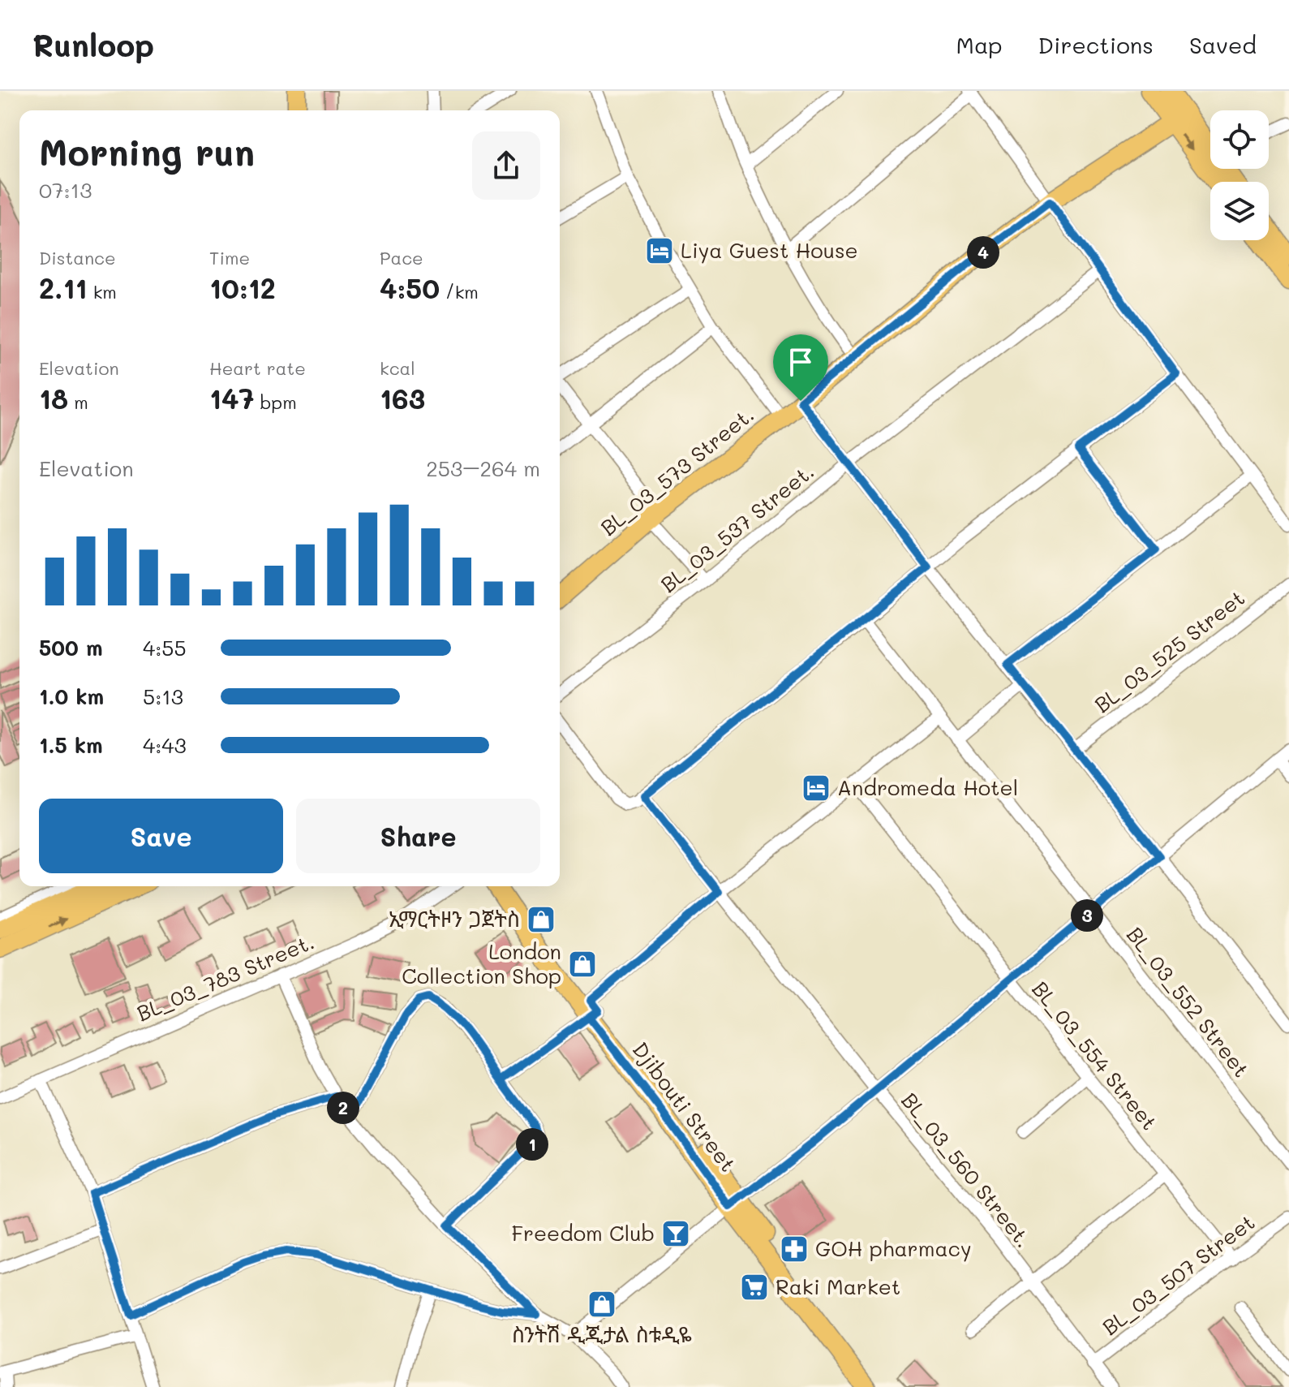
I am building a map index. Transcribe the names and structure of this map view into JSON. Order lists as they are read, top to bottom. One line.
{"streets":{"main road":["BL_03_573 Street.","Djibouti Street"],"street":["BL_03_537 Street.","BL_03_525 Street","BL_03_783 Street.","BL_03_552 Street","BL_03_554 Street","BL_03_560 Street.","BL_03_507 Street"]},"crossings":[["BL_03_554 Street","BL_03_507 Street"],["BL_03_560 Street.","BL_03_507 Street"]],"places":{"hotel":["Liya Guest House","Andromeda Hotel"],"shop":["ኢማርትዞን ጋጀትስ","London Collection Shop","ስንትሽ ዲጂታል ስቱዲዬ"],"bar":["Freedom Club"],"pharmacy":["GOH pharmacy"],"supermarket":["Raki Market"]},"page":{"header":"Runloop","nav":["Map","Directions","Saved"],"heading":["Morning run","07:13"],"stats":[["Distance","2.11 km"],["Time","10:12"],["Pace","4:50 /km"],["Elevation","18 m"],["Heart rate","147 bpm"],["kcal","163"]],"pins":["4","3","2","1"],"chart":["Elevation","253–264 m"],"list":[{"name":"500 m","note":"4:55"},{"name":"1.0 km","note":"5:13"},{"name":"1.5 km","note":"4:43"}],"buttons":["Save","Share"]}}
